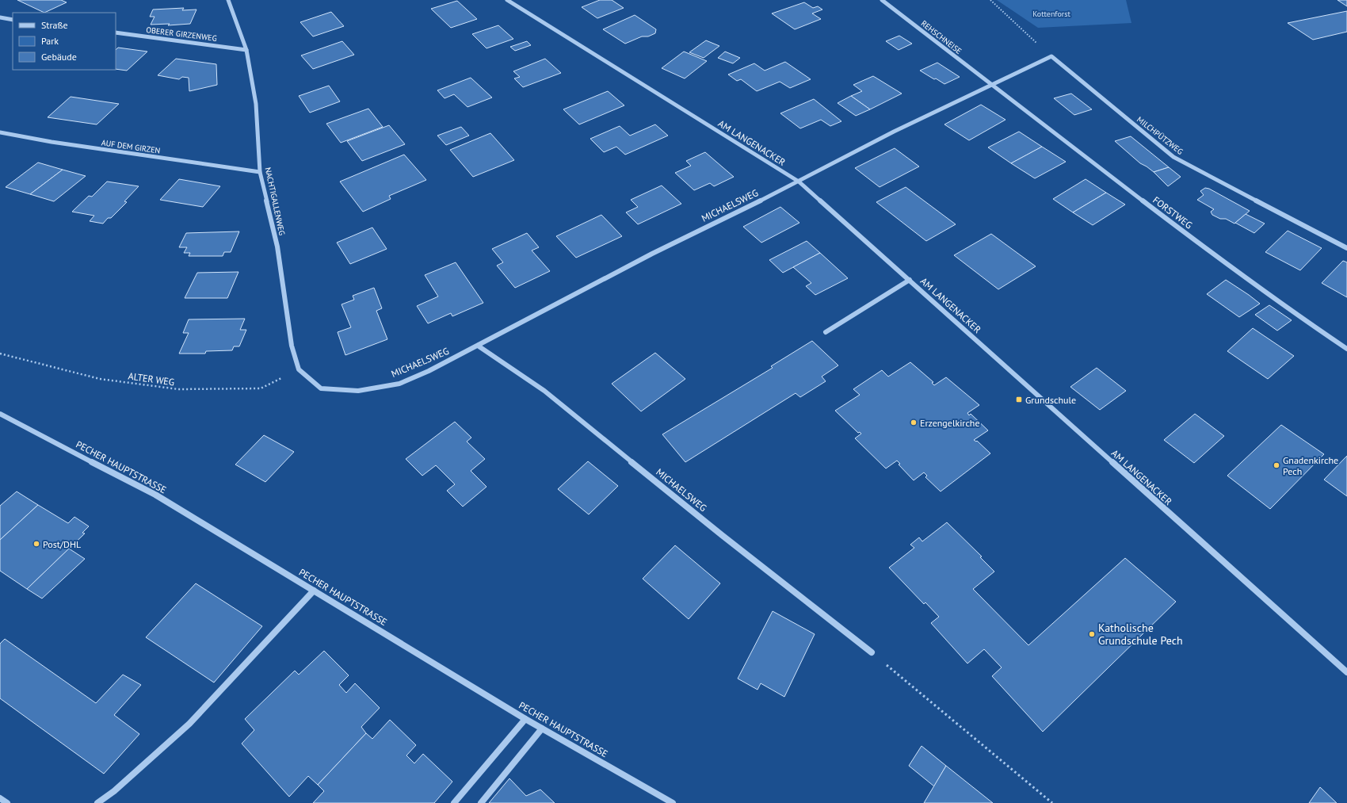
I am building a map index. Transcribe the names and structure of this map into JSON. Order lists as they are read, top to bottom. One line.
{"streets":{"street":["OBERER GIRZENWEG","REHSCHNEISE","MILCHPÜTZWEG","AM LANGENACKER","AUF DEM GIRZEN","NACHTIGALLENWEG","MICHAELSWEG","FORSTWEG","PECHER HAUPTSTRASSE"],"path":["ALTER WEG"]},"crossings":[["OBERER GIRZENWEG","NACHTIGALLENWEG"],["REHSCHNEISE","MICHAELSWEG"],["REHSCHNEISE","FORSTWEG"],["AM LANGENACKER","MICHAELSWEG"],["AUF DEM GIRZEN","NACHTIGALLENWEG"],["NACHTIGALLENWEG","MICHAELSWEG"],["NACHTIGALLENWEG","ALTER WEG"],["MICHAELSWEG","FORSTWEG"],["MICHAELSWEG","ALTER WEG"]],"parks":["Kottenforst"],"places":{"transit":["Grundschule"],"other":["Erzengelkirche","Gnadenkirche Pech","Post/DHL","Katholische Grundschule Pech"]},"legend":["Straße","Park","Gebäude"]}
